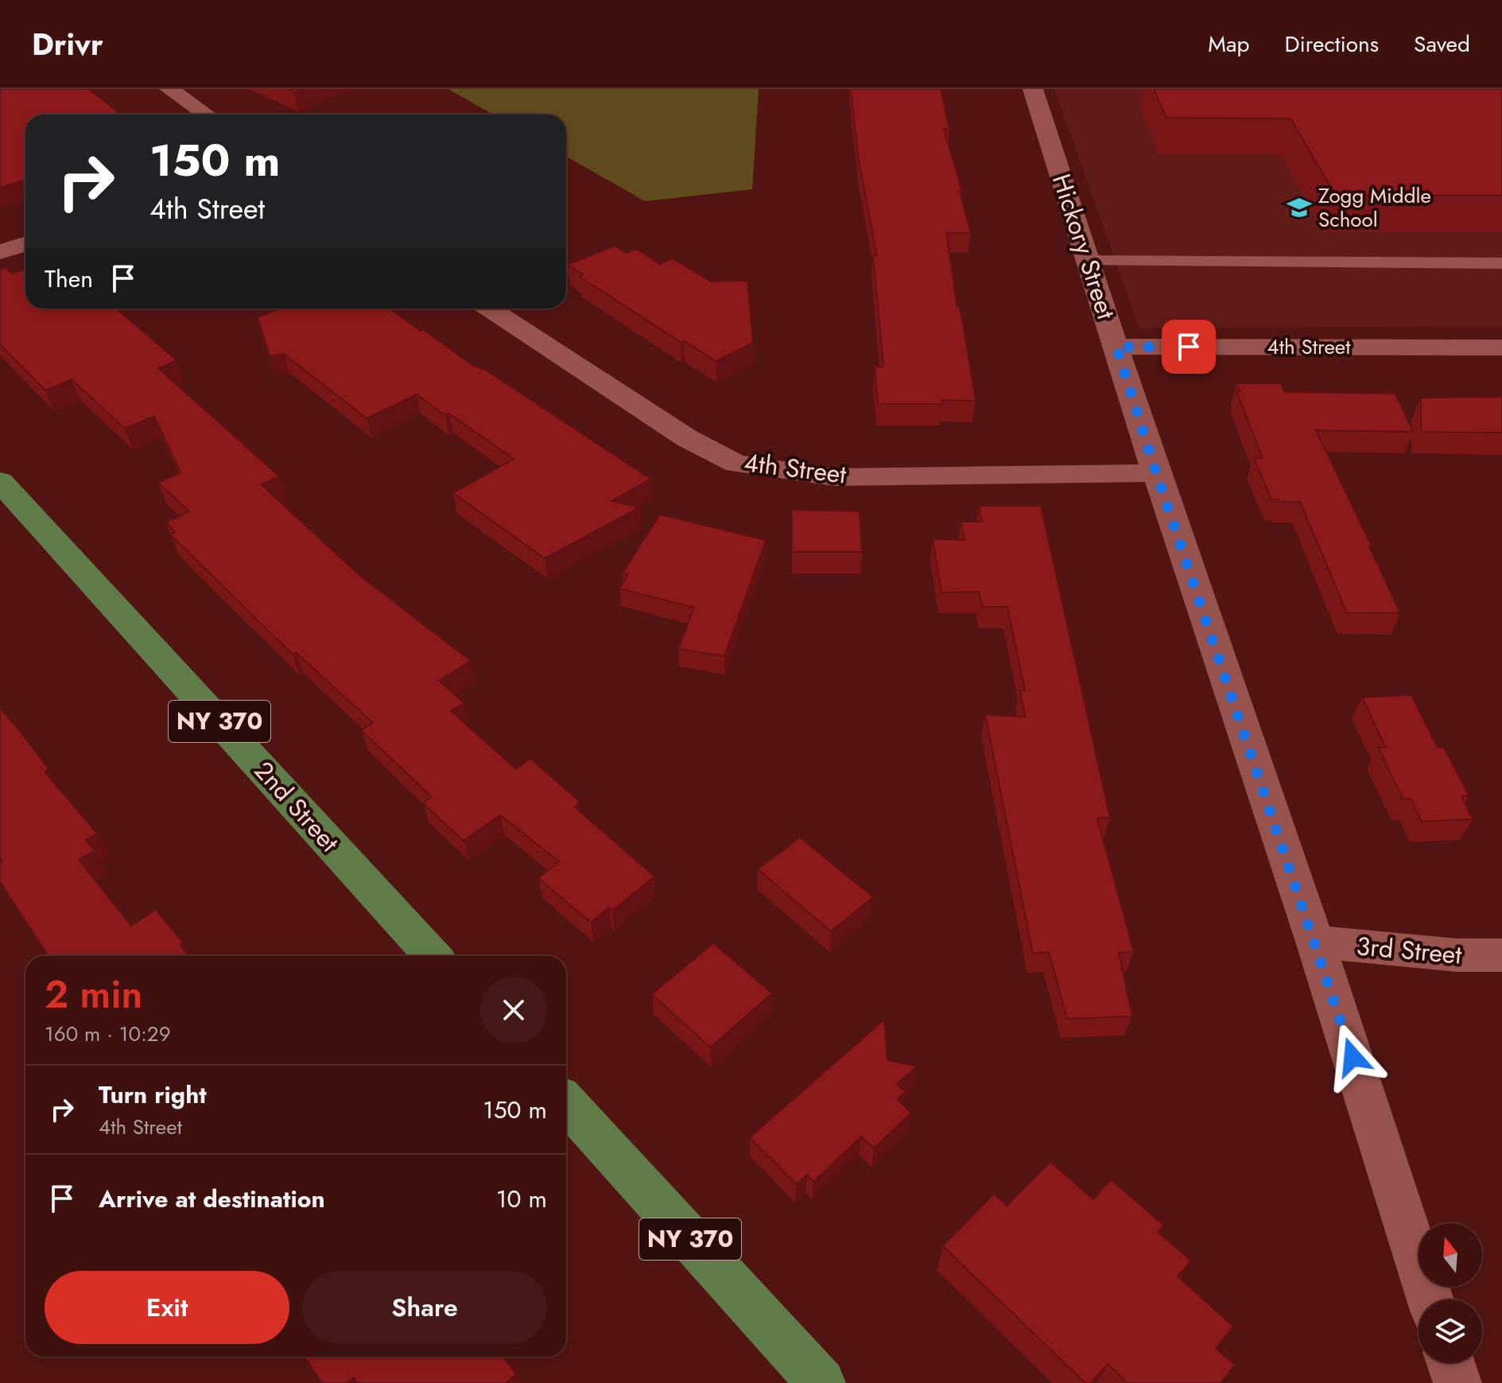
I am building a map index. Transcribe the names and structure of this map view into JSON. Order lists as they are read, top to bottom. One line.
{"streets":{"main road":["NY 370","2nd Street"],"street":["Hickory Street","4th Street","3rd Street"]},"crossings":[["Hickory Street","4th Street"],["Hickory Street","3rd Street"]],"places":{"school or university":["Zogg Middle School"]},"north":"top","page":{"header":"Drivr","nav":["Map","Directions","Saved"],"turn":["150 m","4th Street"],"then":"Then","heading":["2 min","160 m · 10:29"],"list":[{"name":"Turn right","note":"4th Street","value":"150 m"},{"name":"Arrive at destination","value":"10 m"}],"buttons":["Exit","Share"]}}
